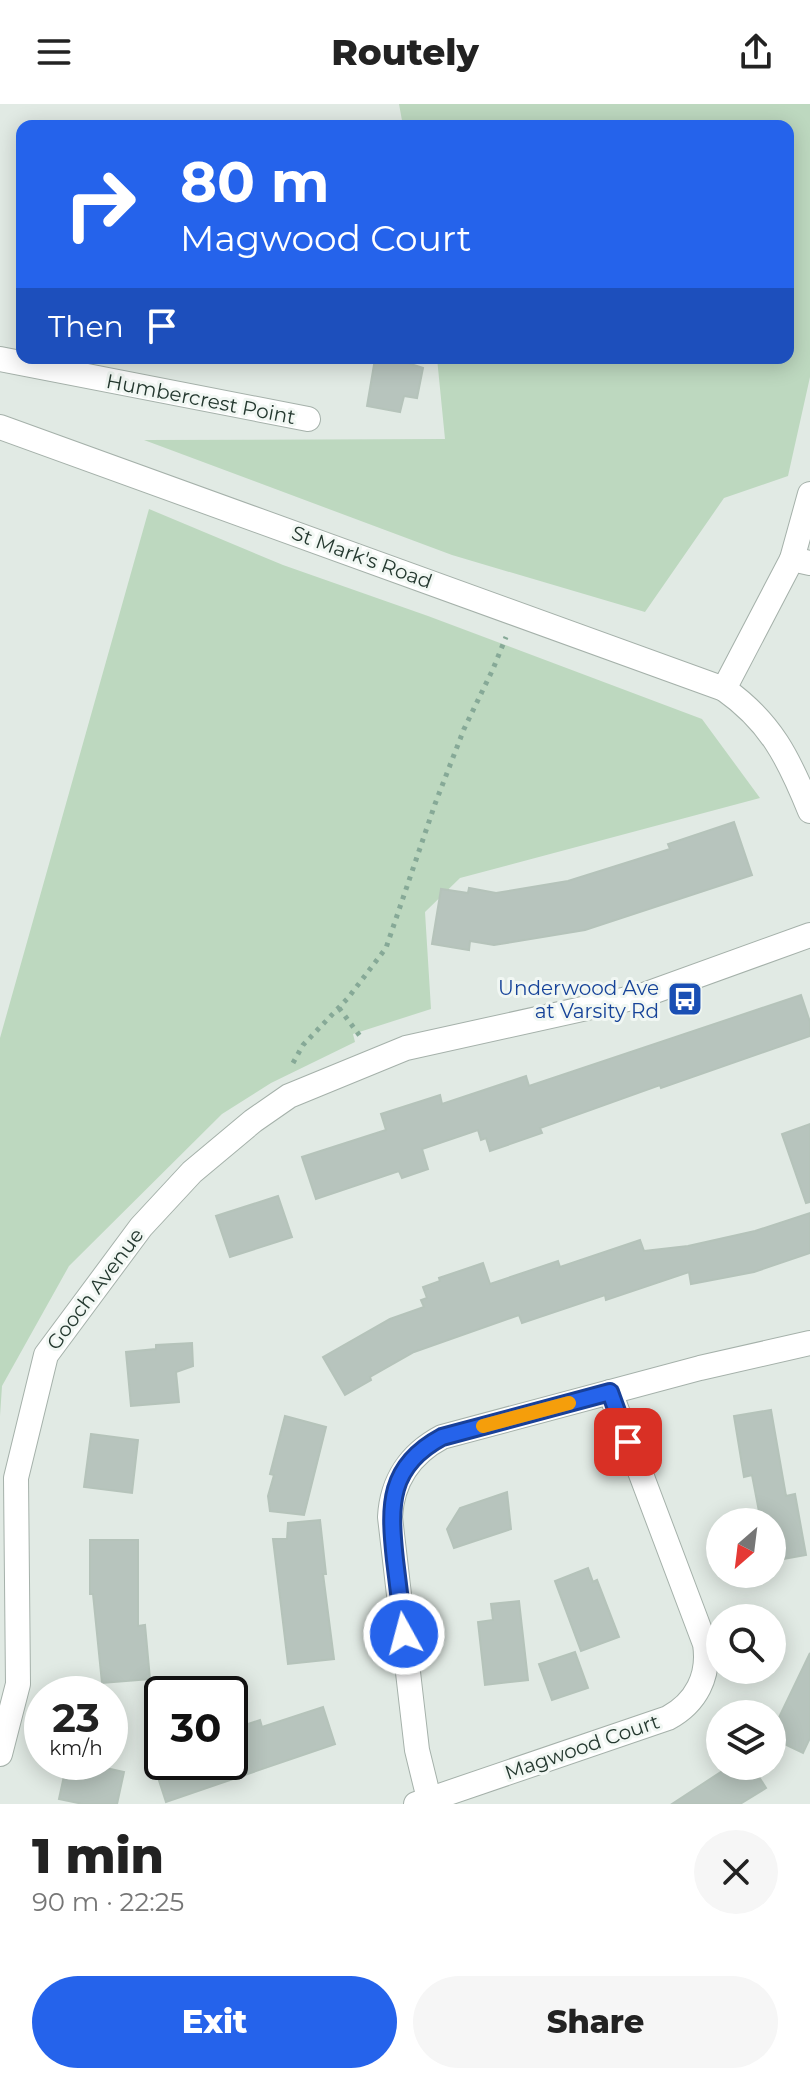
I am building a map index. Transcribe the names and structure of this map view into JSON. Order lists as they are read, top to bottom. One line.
{"streets":{"street":["Humbercrest Point","St Mark's Road","Gooch Avenue","Magwood Court"]},"places":{"bus stop":["Underwood Ave at Varsity Rd"]},"north":"bottom left","page":{"header":"Routely","turn":["80 m","Magwood Court"],"then":"Then","speed":"23 km/h","limit":"30","heading":["1 min","90 m · 22:25"],"buttons":["Exit","Share"]}}
